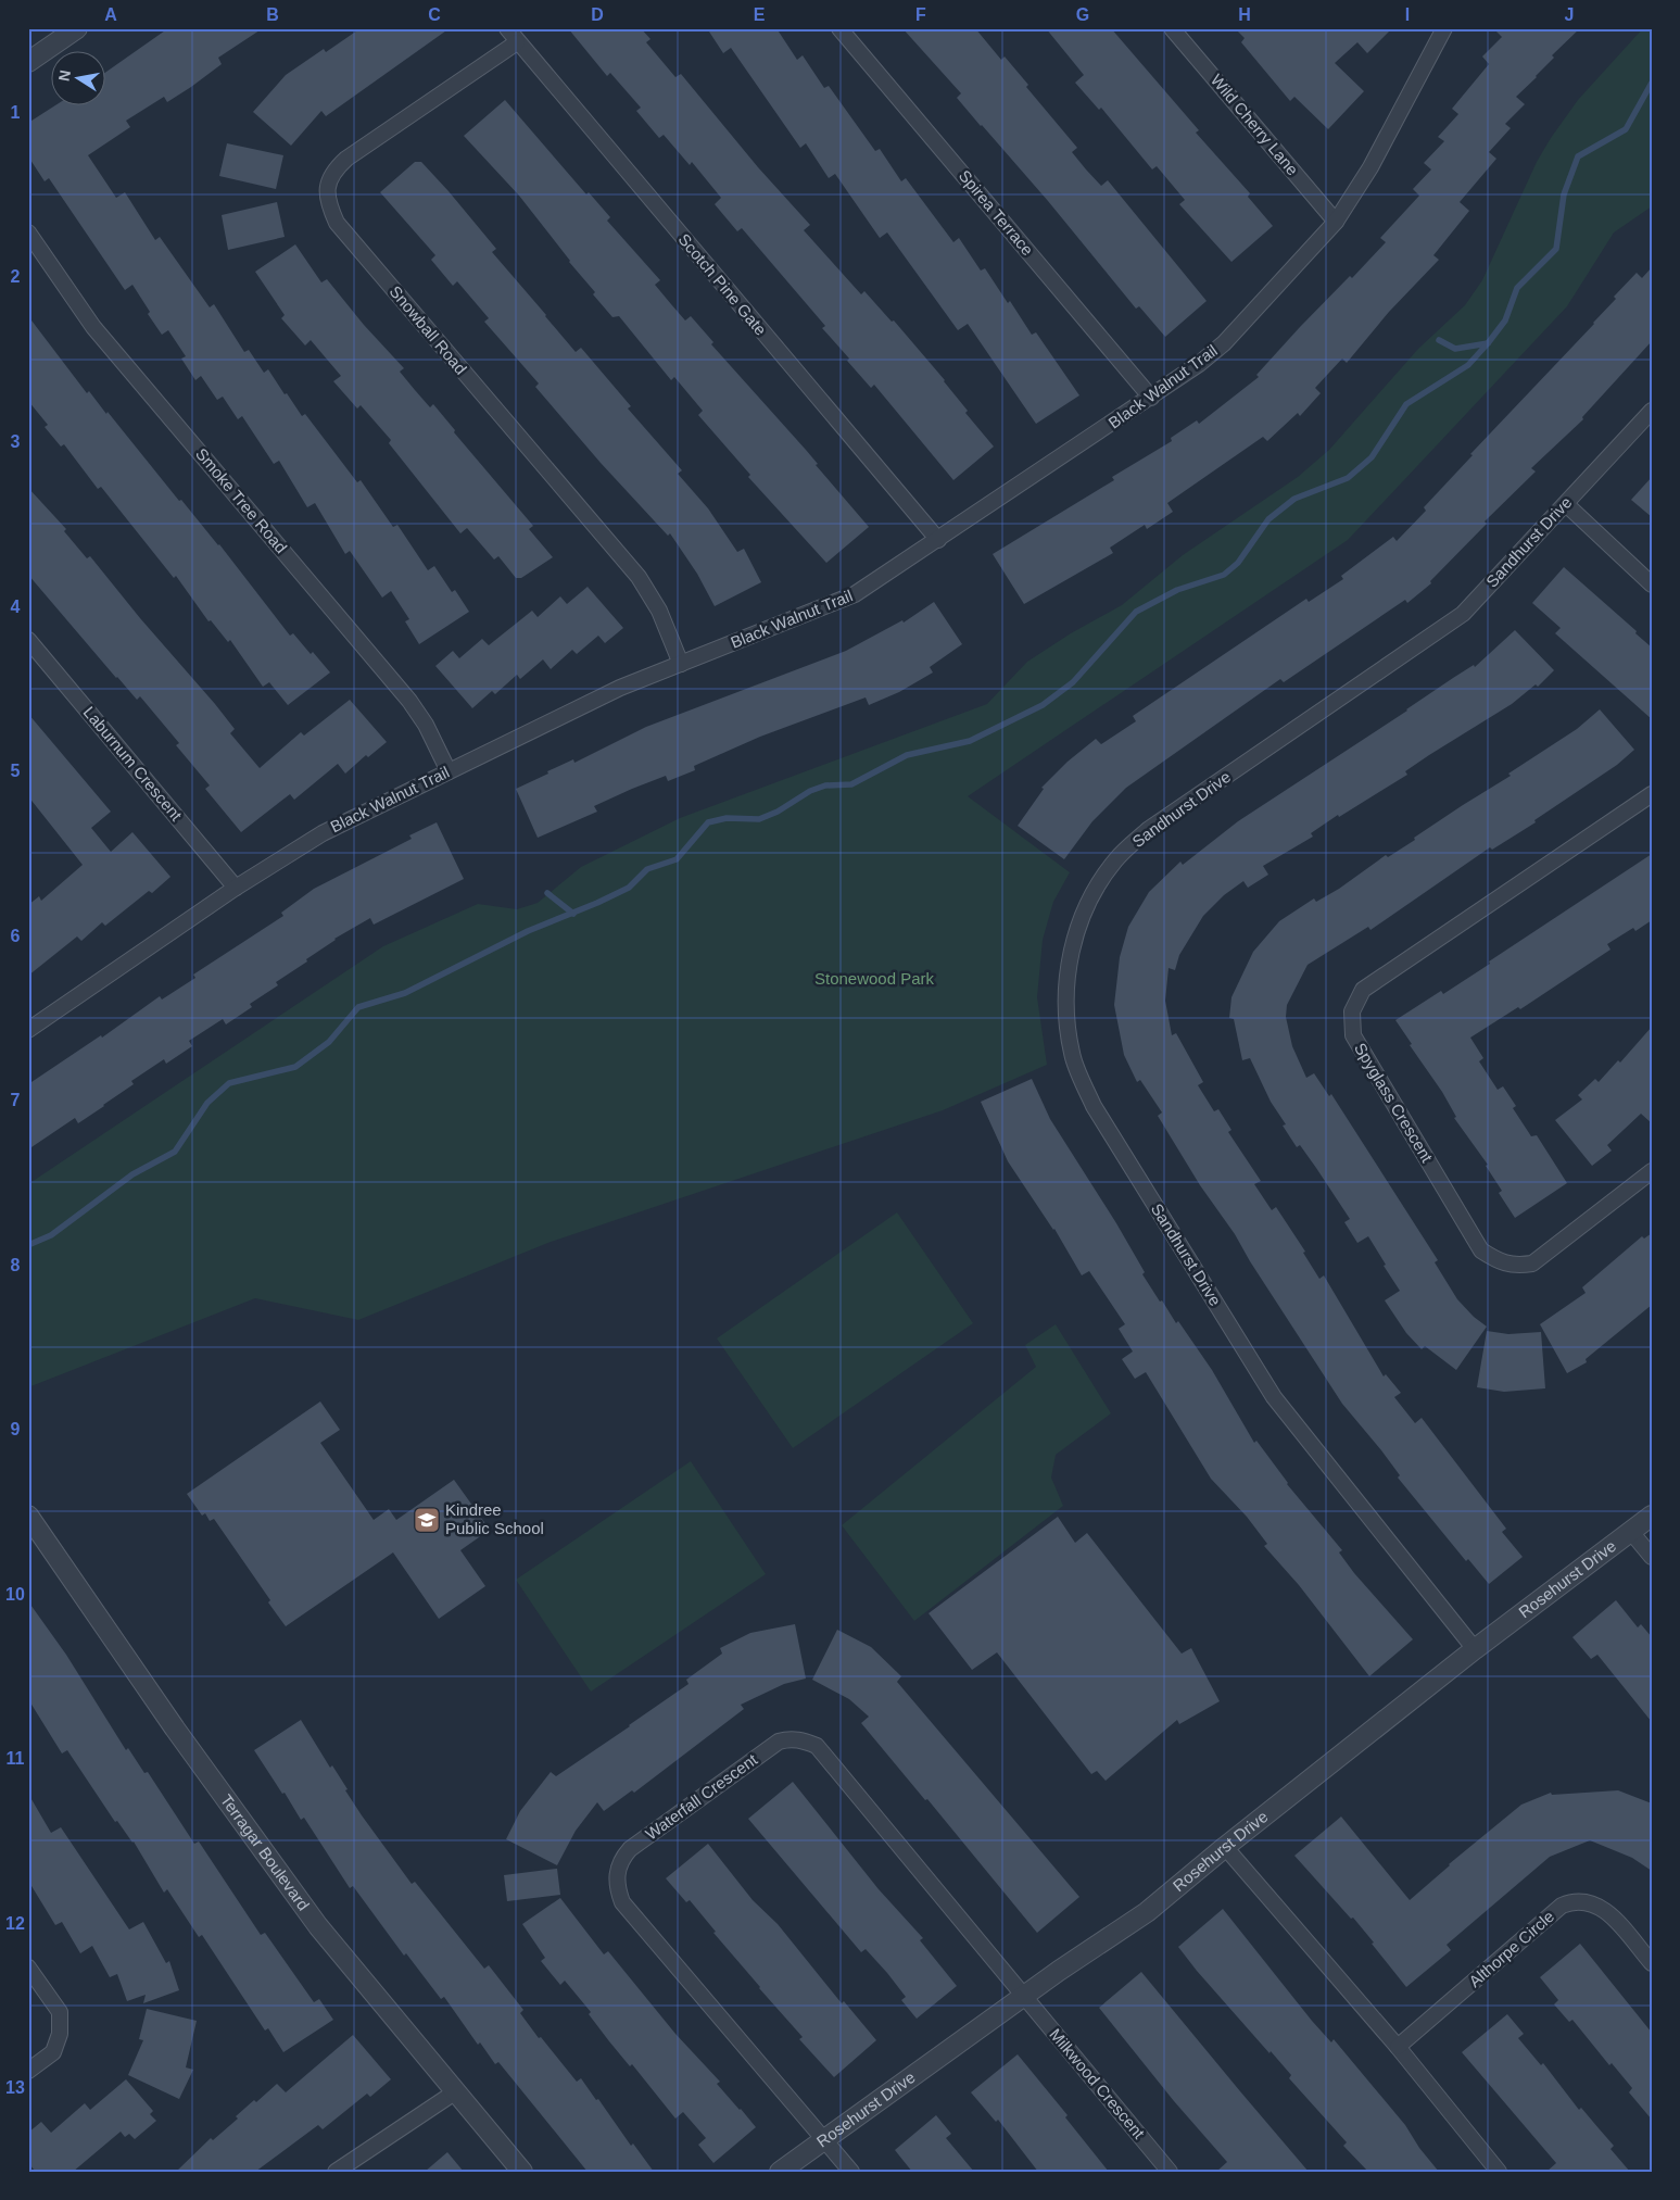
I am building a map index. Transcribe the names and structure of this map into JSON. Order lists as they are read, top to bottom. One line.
{"streets":{"street":["Wild Cherry Lane","Spirea Terrace","Scotch Pine Gate","Snowball Road","Black Walnut Trail","Smoke Tree Road","Sandhurst Drive","Laburnum Crescent","Spyglass Crescent","Rosehurst Drive","Waterfall Crescent","Terragar Boulevard","Althorpe Circle","Milkwood Crescent"]},"crossings":[["Wild Cherry Lane","Black Walnut Trail"],["Spirea Terrace","Black Walnut Trail"],["Scotch Pine Gate","Snowball Road"],["Scotch Pine Gate","Black Walnut Trail"],["Snowball Road","Black Walnut Trail"],["Black Walnut Trail","Smoke Tree Road"],["Black Walnut Trail","Laburnum Crescent"],["Sandhurst Drive","Rosehurst Drive"],["Rosehurst Drive","Waterfall Crescent"],["Rosehurst Drive","Milkwood Crescent"],["Waterfall Crescent","Milkwood Crescent"]],"parks":["Stonewood Park"],"places":{"school or university":["Kindree Public School"]},"north":"left","grid":{"columns":["A","B","C","D","E","F","G","H","I","J"],"rows":["1","2","3","4","5","6","7","8","9","10","11","12","13"]}}
